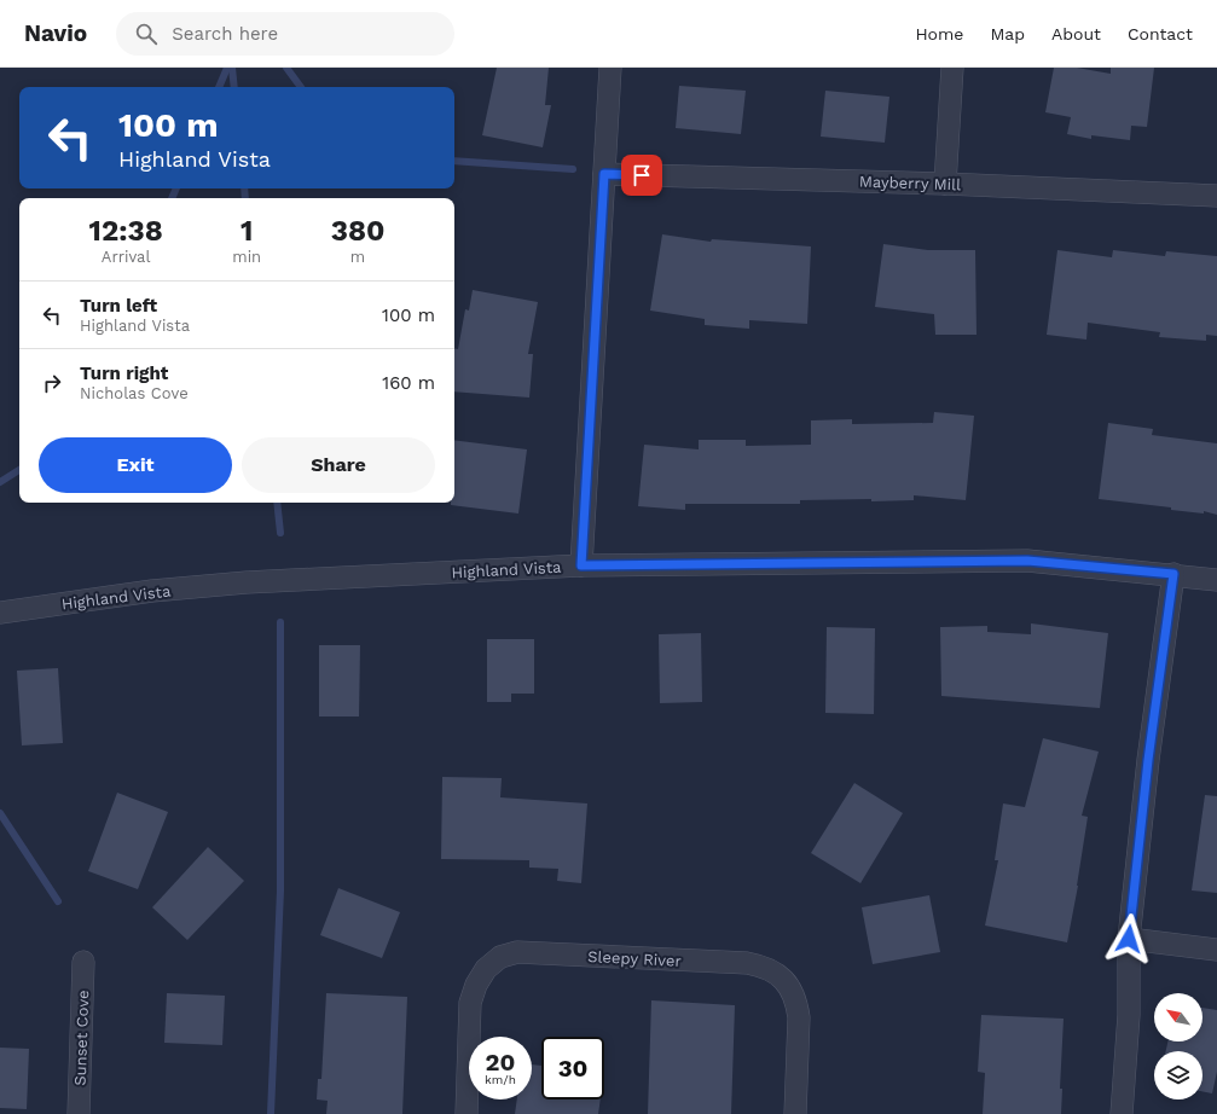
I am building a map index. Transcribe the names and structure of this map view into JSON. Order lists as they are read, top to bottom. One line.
{"streets":{"street":["Mayberry Mill","Highland Vista","Sleepy River","Sunset Cove"]},"north":"top left","page":{"header":"Navio","search":"Search here","nav":["Home","Map","About","Contact"],"turn":["100 m","Highland Vista"],"eta":["12:38","Arrival","1","min","380","m"],"list":[{"name":"Turn left","note":"Highland Vista","value":"100 m"},{"name":"Turn right","note":"Nicholas Cove","value":"160 m"}],"buttons":["Exit","Share"],"speed":"20 km/h","limit":"30"}}
